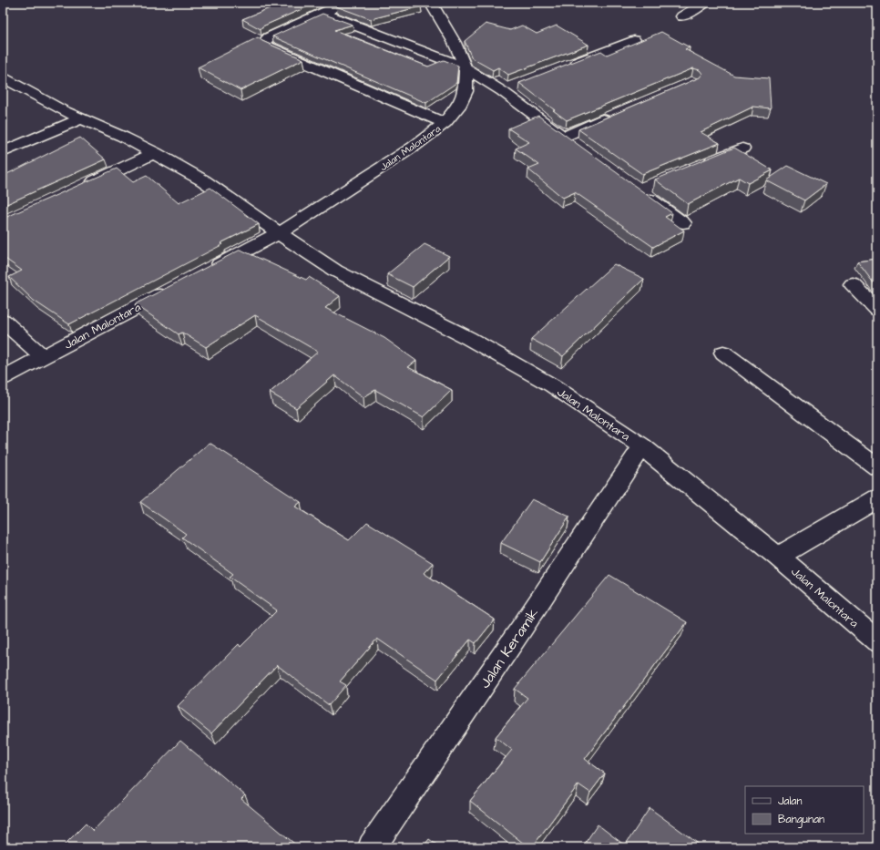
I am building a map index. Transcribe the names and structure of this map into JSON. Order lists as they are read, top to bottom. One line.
{"streets":{"street":["Jalan Malontara","Jalan Keramik"]},"crossings":[["Jalan Malontara","Jalan Keramik"]],"legend":["Jalan","Bangunan"]}
